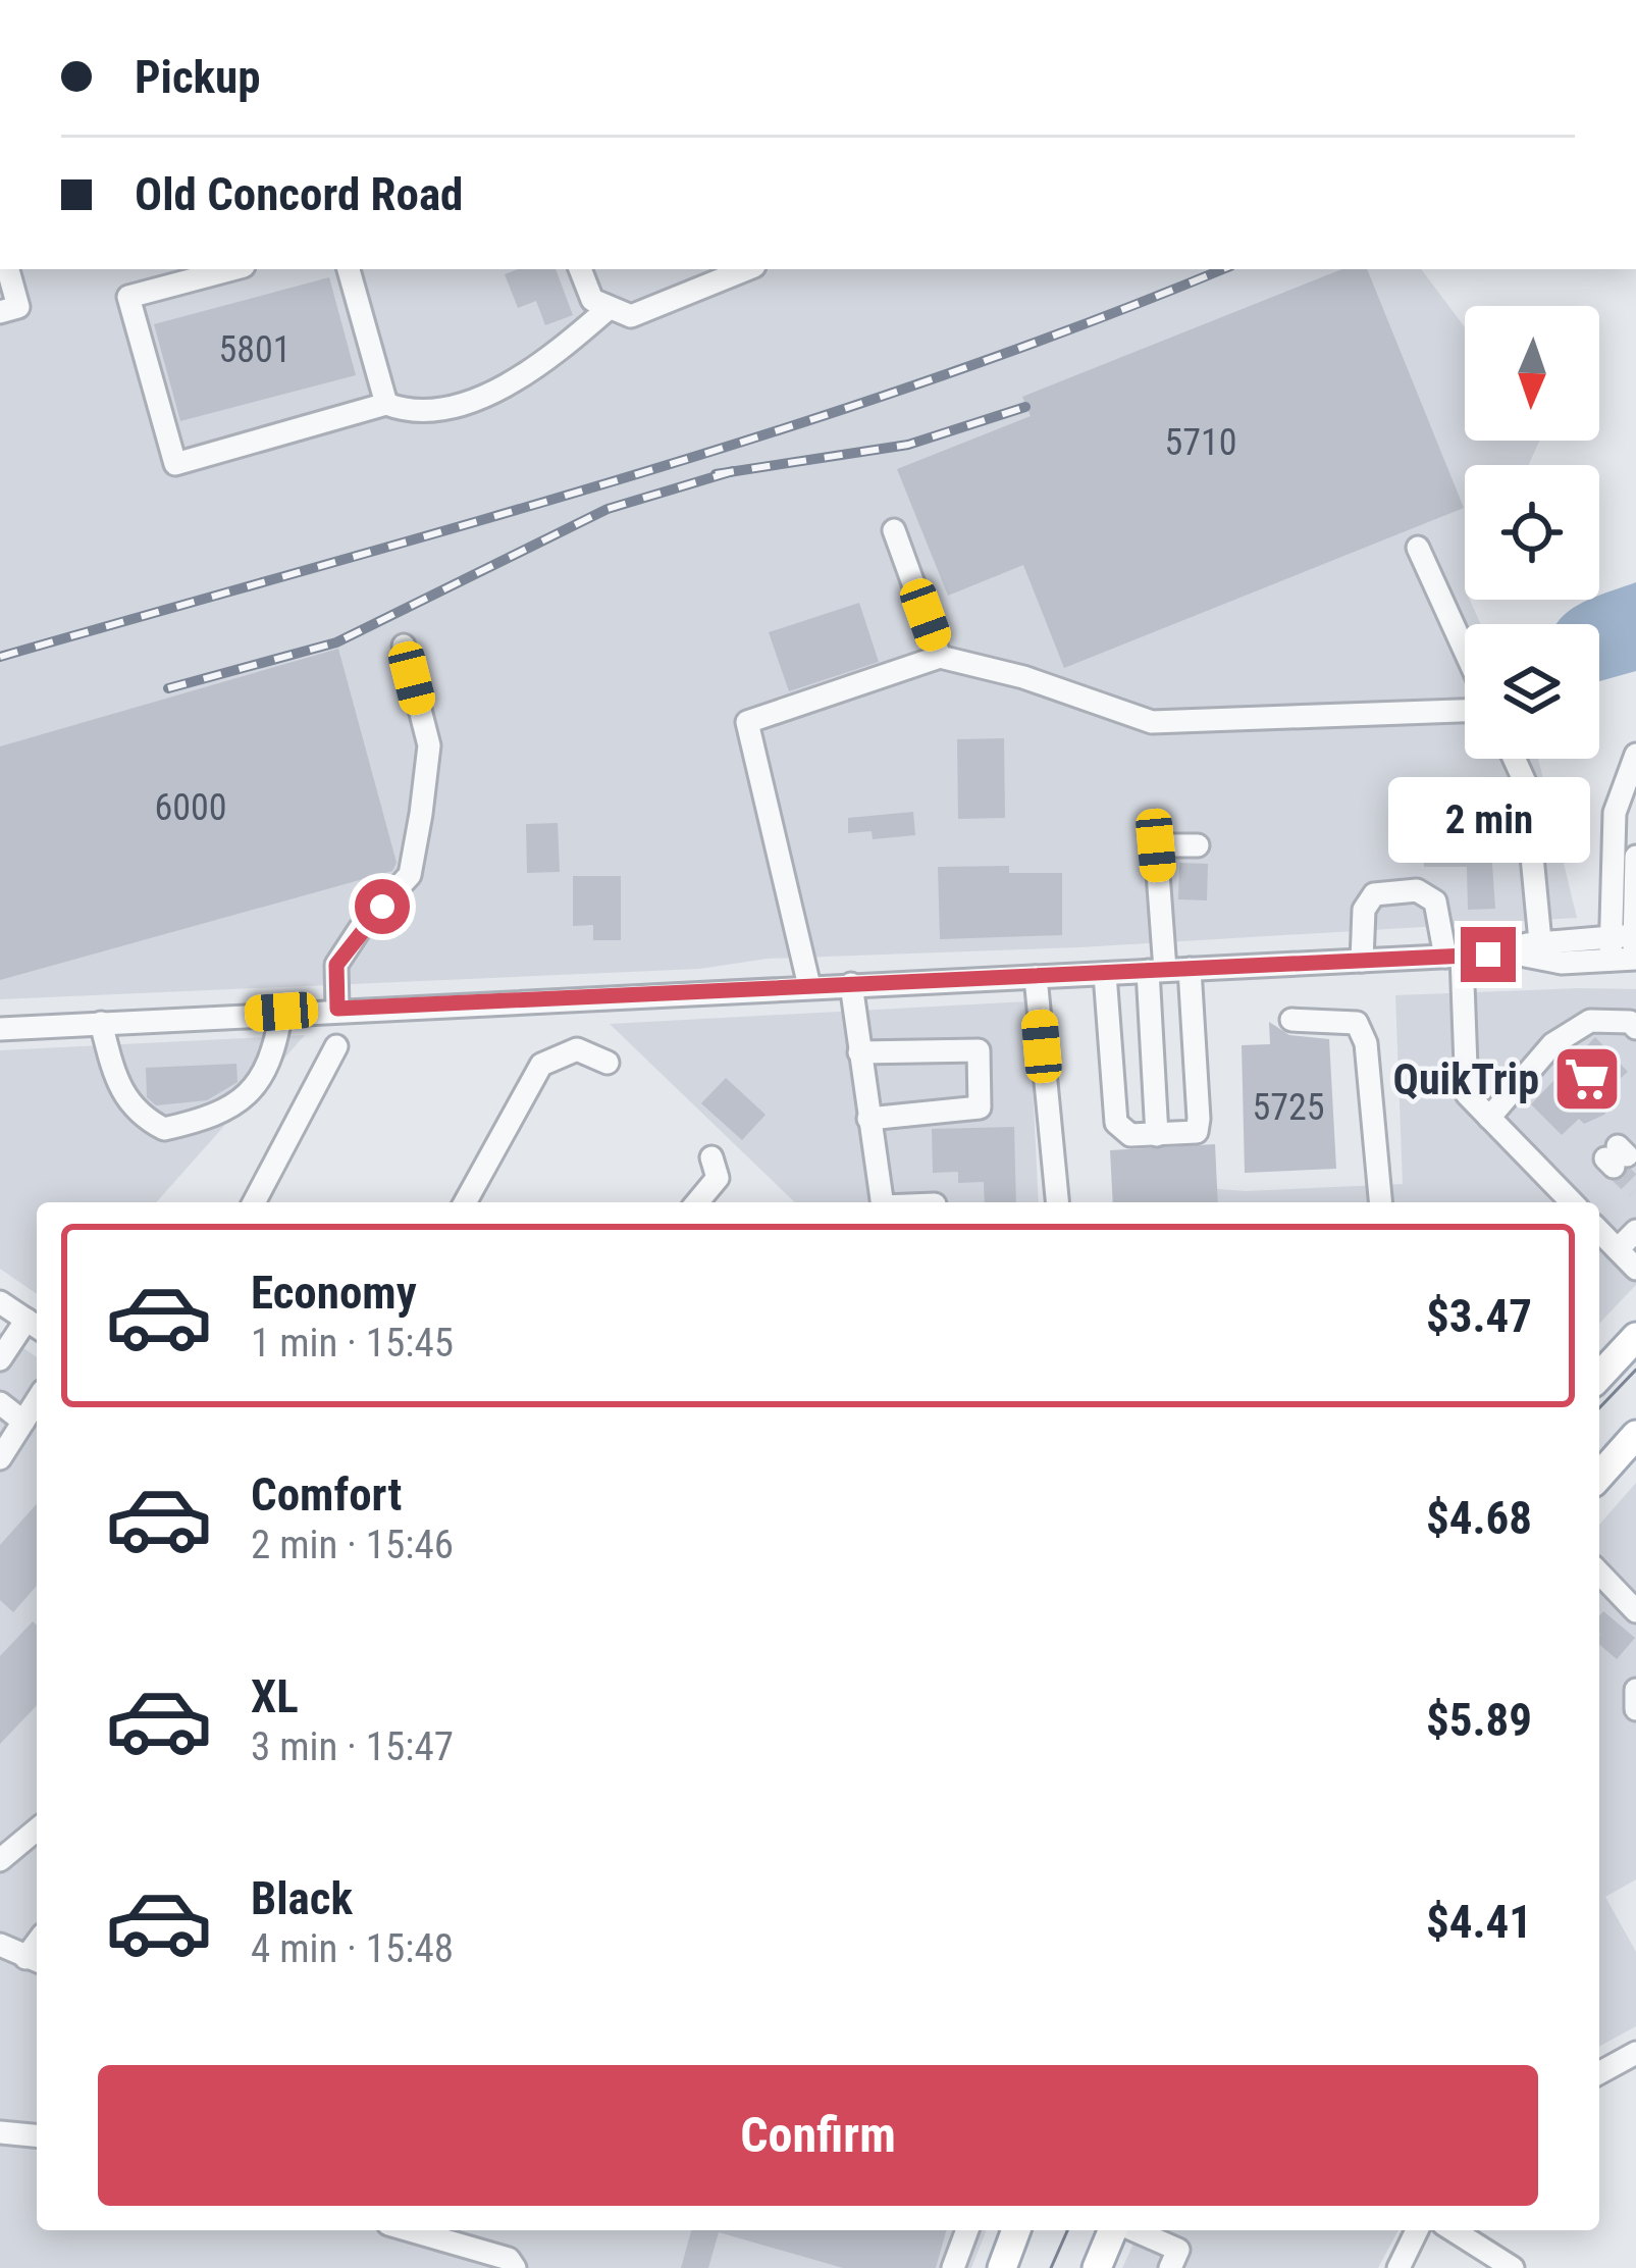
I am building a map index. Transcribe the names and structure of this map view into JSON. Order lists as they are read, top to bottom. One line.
{"places":{"supermarket":["QuikTrip"]},"house_numbers":["5801","5710","6000","5725"],"north":"bottom","page":{"banner":["Pickup","Old Concord Road"],"bubble":"2 min","list":[{"name":"Economy","note":"1 min · 15:45","value":"$3.47"},{"name":"Comfort","note":"2 min · 15:46","value":"$4.68"},{"name":"XL","note":"3 min · 15:47","value":"$5.89"},{"name":"Black","note":"4 min · 15:48","value":"$4.41"}],"buttons":"Confirm"}}
